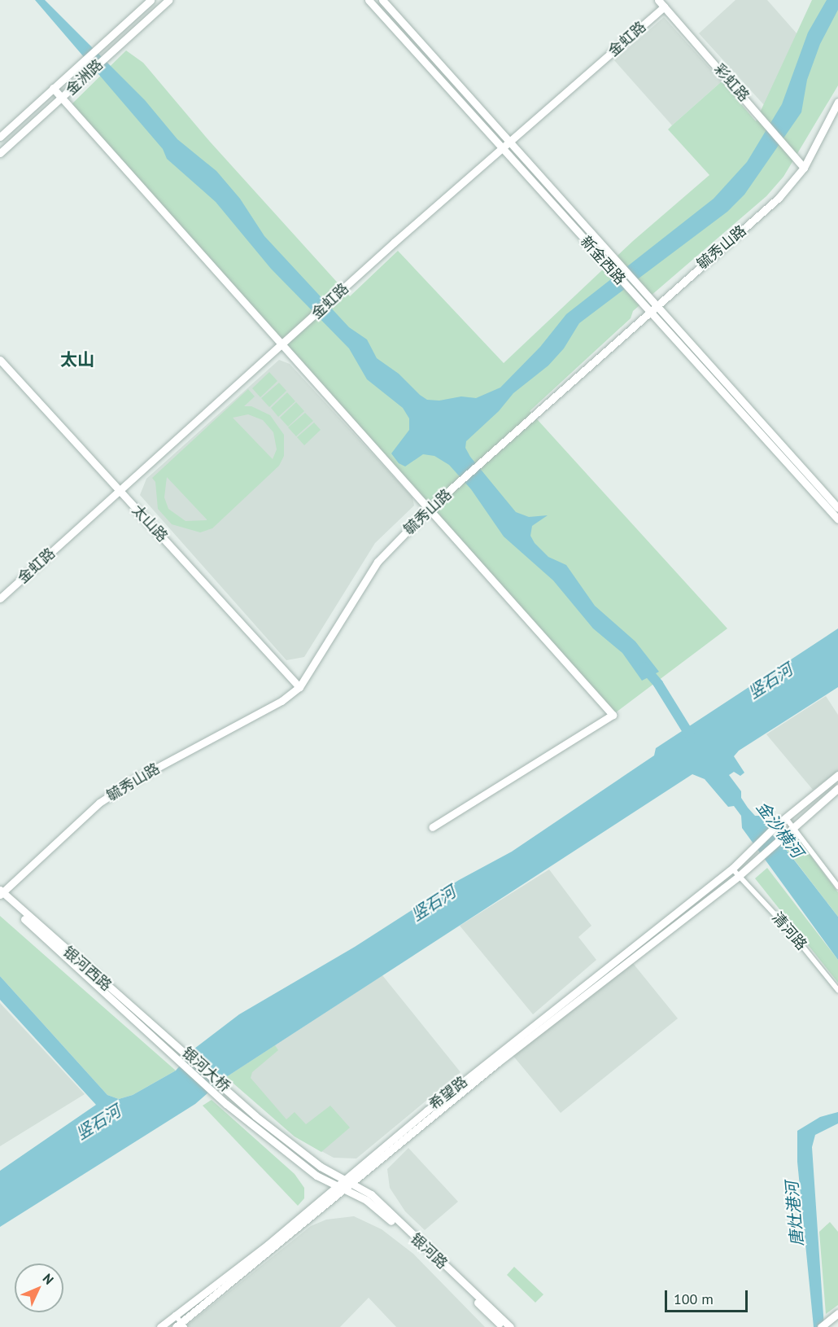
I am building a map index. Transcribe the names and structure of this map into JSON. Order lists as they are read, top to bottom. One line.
{"streets":{"main road":["金虹路","金洲路","彩虹路","毓秀山路","新金西路","太山路","银河西路","银河大桥","希望路","银河路"],"street":["清河路"]},"crossings":[["金虹路","彩虹路"],["金虹路","新金西路"],["金虹路","太山路"],["彩虹路","毓秀山路"],["毓秀山路","新金西路"],["毓秀山路","太山路"],["毓秀山路","银河西路"],["清河路","希望路"],["银河西路","银河大桥"],["银河大桥","希望路"],["银河大桥","银河路"],["希望路","银河路"]],"districts":["太山"],"water":["竖石河","金沙横河","唐灶港河"],"scale_bar":"100 m","north":"top right"}
